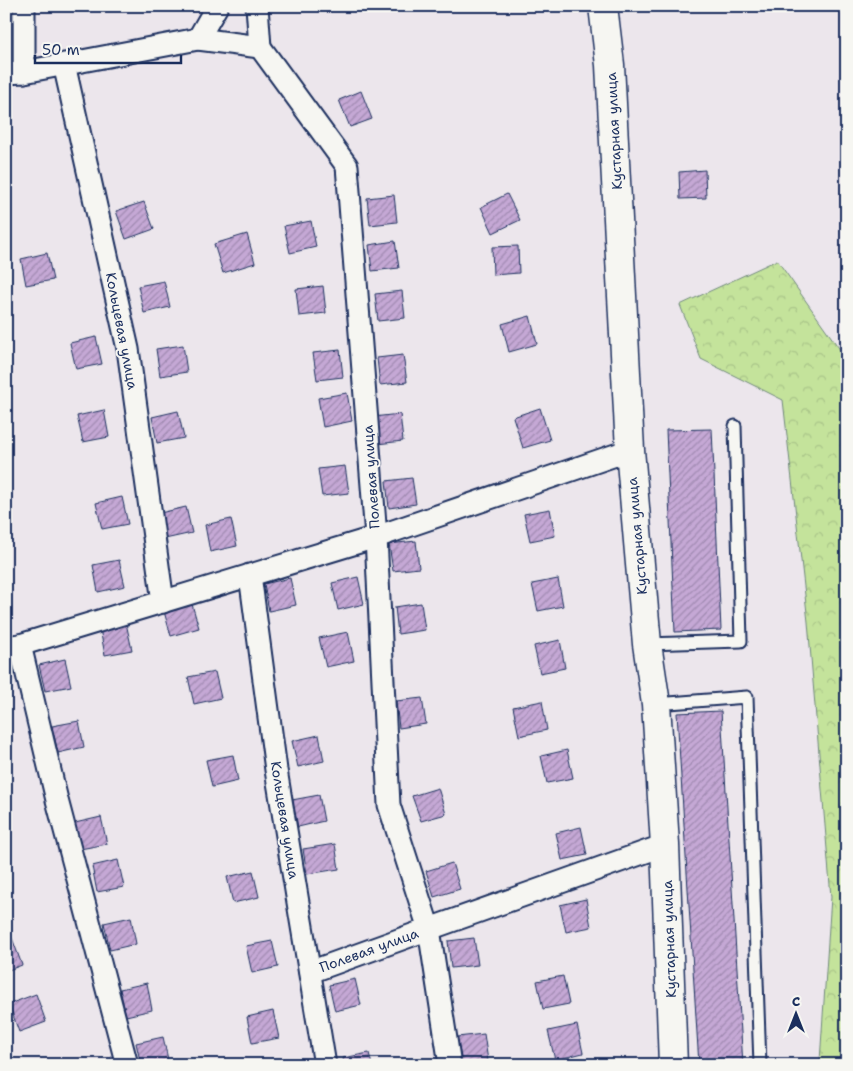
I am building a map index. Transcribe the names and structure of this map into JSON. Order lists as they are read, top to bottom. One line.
{"streets":{"main road":["Кустарная улица"],"street":["Кольцевая улица","Полевая улица"]},"crossings":[["Кольцевая улица","Полевая улица"]],"scale_bar":"50 m","north":"top"}
